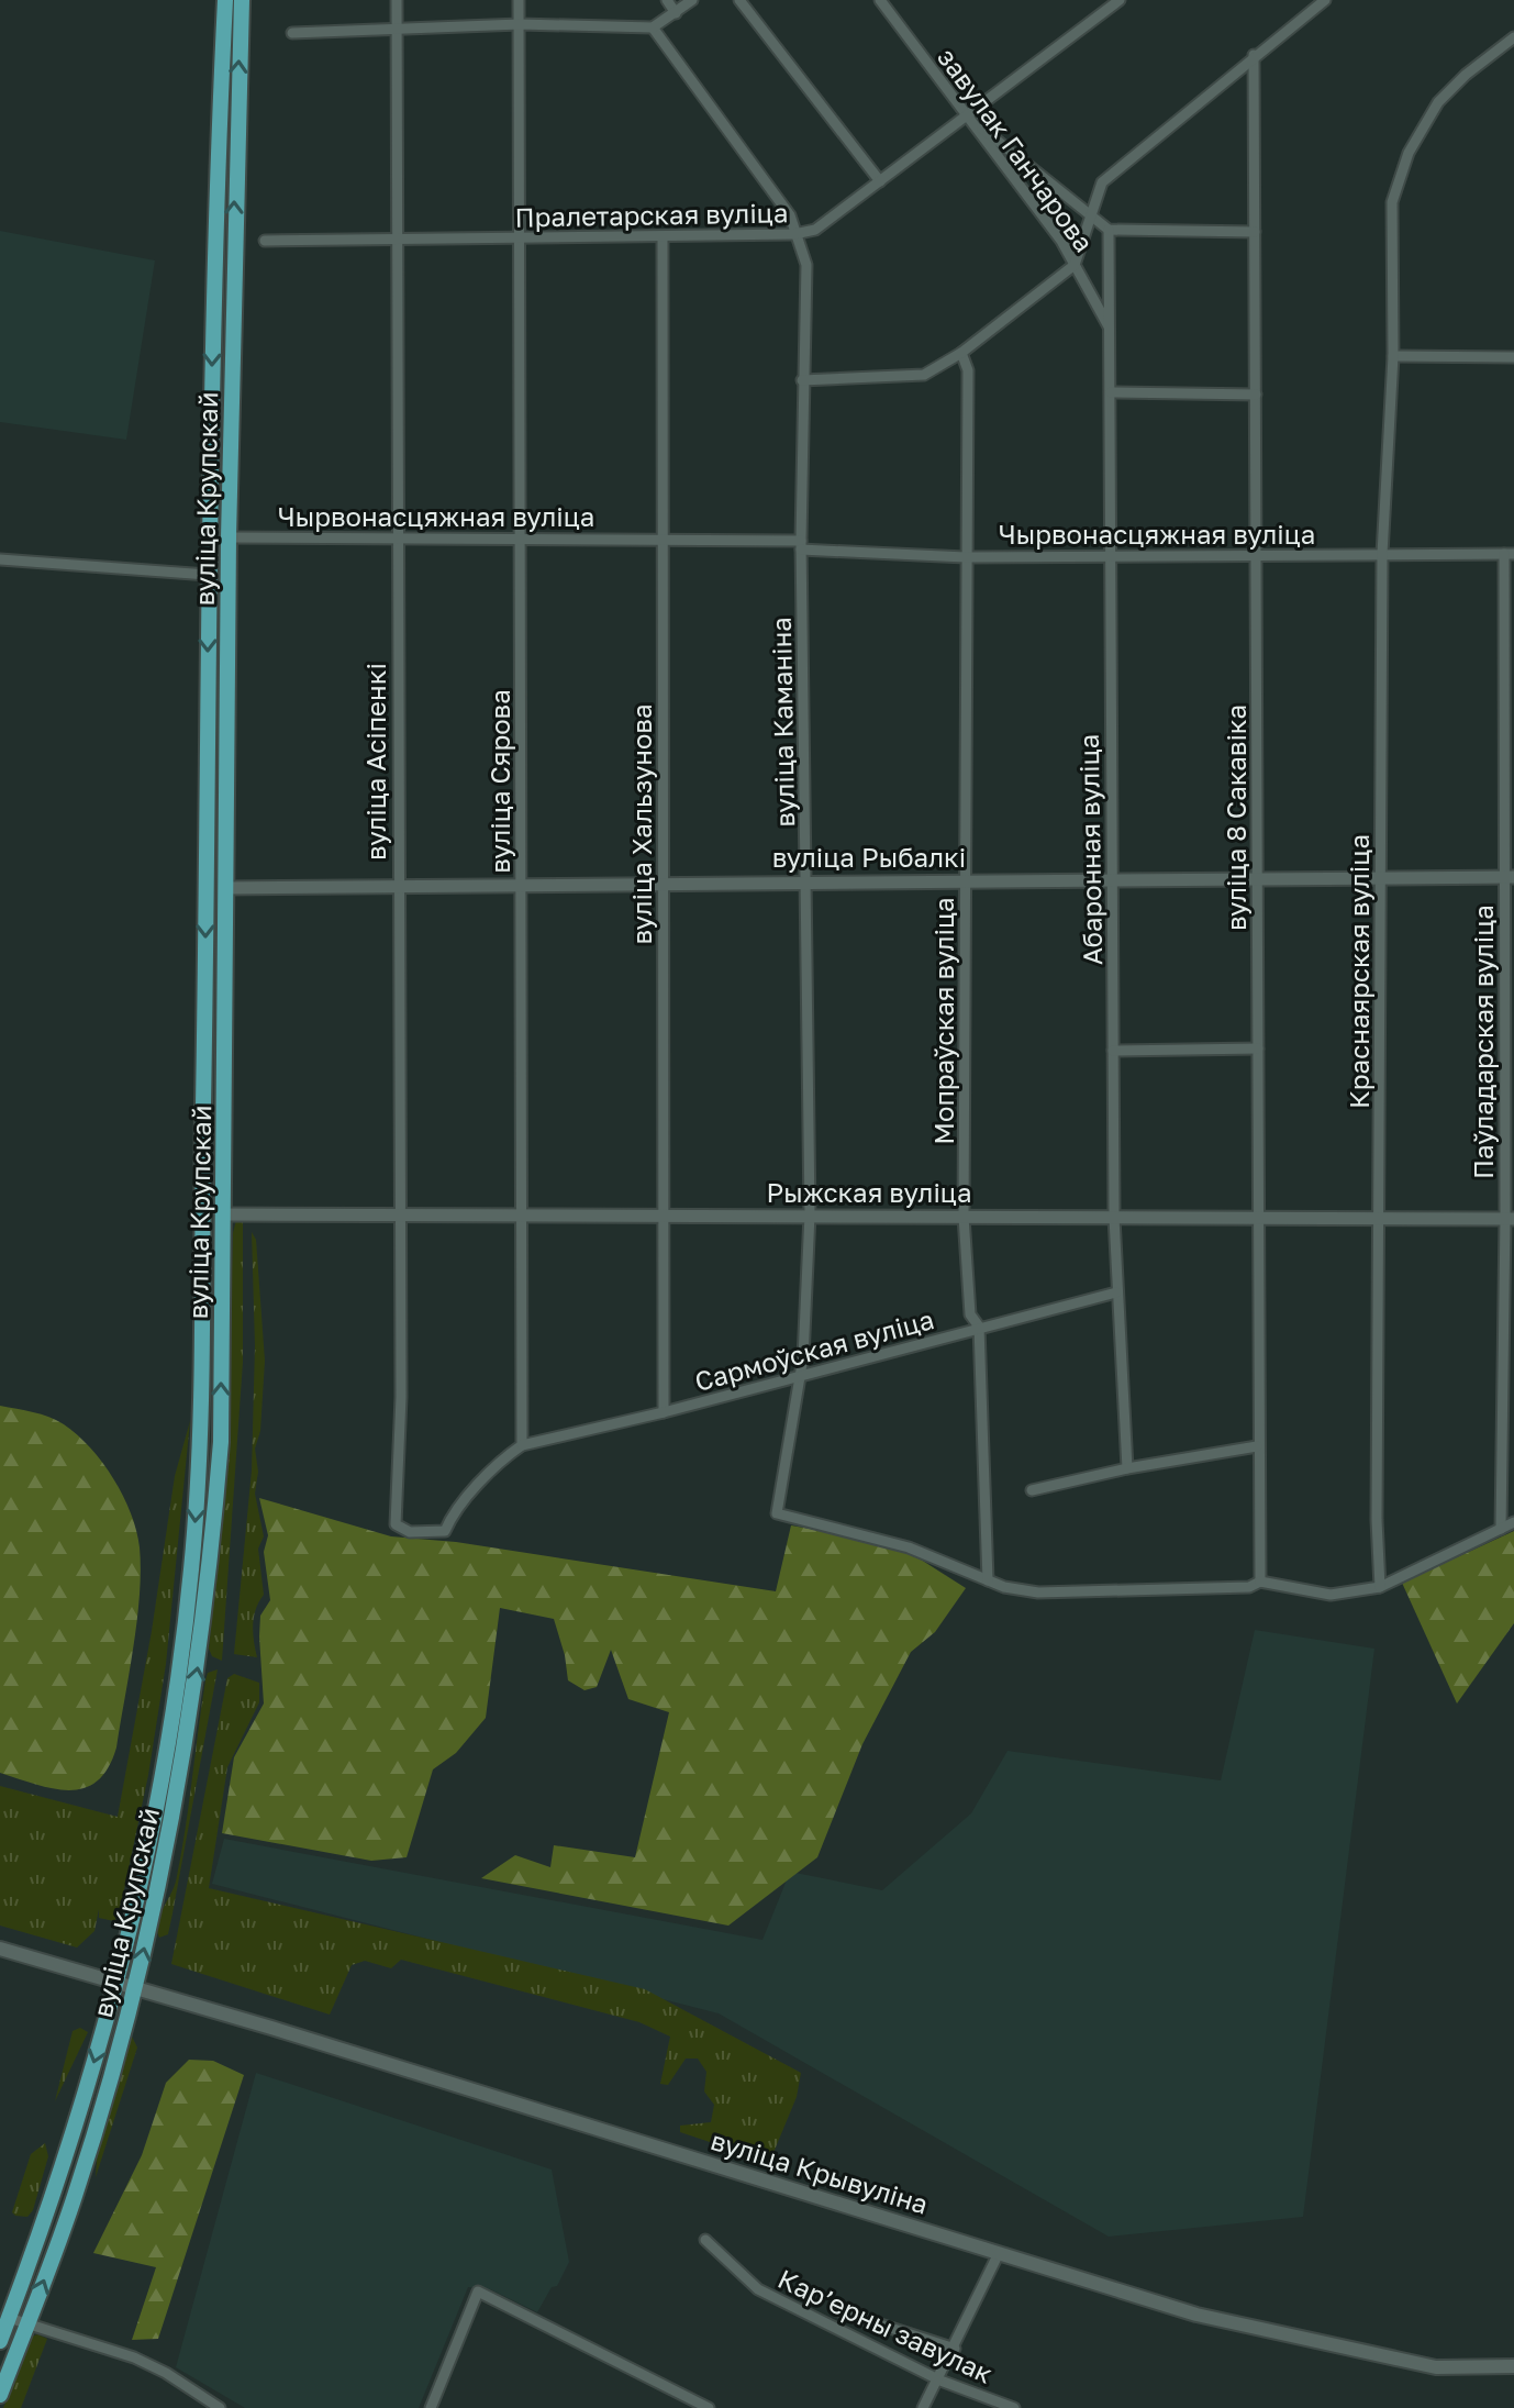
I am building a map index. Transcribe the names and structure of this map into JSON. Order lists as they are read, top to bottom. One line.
{"streets":{"main road":["вуліца Крупскай","вуліца Крывуліна"],"street":["завулак Ганчарова","Пралетарская вуліца","Чырвонасцяжная вуліца","вуліца Каманіна","вуліца Асіпенкі","вуліца Сярова","вуліца 8 Сакавіка","вуліца Хальзунова","Абаронная вуліца","вуліца Рыбалкі","Краснаярская вуліца","Мопраўская вуліца","Паўладарская вуліца","Рыжская вуліца","Сармоўская вуліца","Карʼерны завулак"]},"crossings":[["завулак Ганчарова","Пралетарская вуліца"],["завулак Ганчарова","Абаронная вуліца"],["Пралетарская вуліца","вуліца Каманіна"],["Пралетарская вуліца","вуліца Асіпенкі"],["Пралетарская вуліца","вуліца Сярова"],["Пралетарская вуліца","вуліца Хальзунова"],["вуліца Крупскай","Чырвонасцяжная вуліца"],["вуліца Крупскай","вуліца Рыбалкі"],["вуліца Крупскай","Рыжская вуліца"],["вуліца Крупскай","вуліца Крывуліна"],["Чырвонасцяжная вуліца","вуліца Каманіна"],["Чырвонасцяжная вуліца","вуліца Асіпенкі"],["Чырвонасцяжная вуліца","вуліца Сярова"],["Чырвонасцяжная вуліца","вуліца 8 Сакавіка"],["Чырвонасцяжная вуліца","вуліца Хальзунова"],["Чырвонасцяжная вуліца","Абаронная вуліца"],["Чырвонасцяжная вуліца","Краснаярская вуліца"],["Чырвонасцяжная вуліца","Мопраўская вуліца"],["Чырвонасцяжная вуліца","Паўладарская вуліца"],["вуліца Каманіна","вуліца Рыбалкі"],["вуліца Каманіна","Мопраўская вуліца"],["вуліца Каманіна","Рыжская вуліца"],["вуліца Каманіна","Сармоўская вуліца"],["вуліца Асіпенкі","вуліца Сярова"],["вуліца Асіпенкі","вуліца Рыбалкі"],["вуліца Асіпенкі","Рыжская вуліца"],["вуліца Асіпенкі","Сармоўская вуліца"],["вуліца Сярова","вуліца Рыбалкі"],["вуліца Сярова","Рыжская вуліца"],["вуліца Сярова","Сармоўская вуліца"],["вуліца 8 Сакавіка","вуліца Рыбалкі"],["вуліца 8 Сакавіка","Рыжская вуліца"],["вуліца Хальзунова","вуліца Рыбалкі"],["вуліца Хальзунова","Рыжская вуліца"],["вуліца Хальзунова","Сармоўская вуліца"],["Абаронная вуліца","вуліца Рыбалкі"],["Абаронная вуліца","Рыжская вуліца"],["Абаронная вуліца","Сармоўская вуліца"],["вуліца Рыбалкі","Краснаярская вуліца"],["вуліца Рыбалкі","Мопраўская вуліца"],["вуліца Рыбалкі","Паўладарская вуліца"],["Краснаярская вуліца","Рыжская вуліца"],["Мопраўская вуліца","Рыжская вуліца"],["Мопраўская вуліца","Сармоўская вуліца"],["Паўладарская вуліца","Рыжская вуліца"]]}
